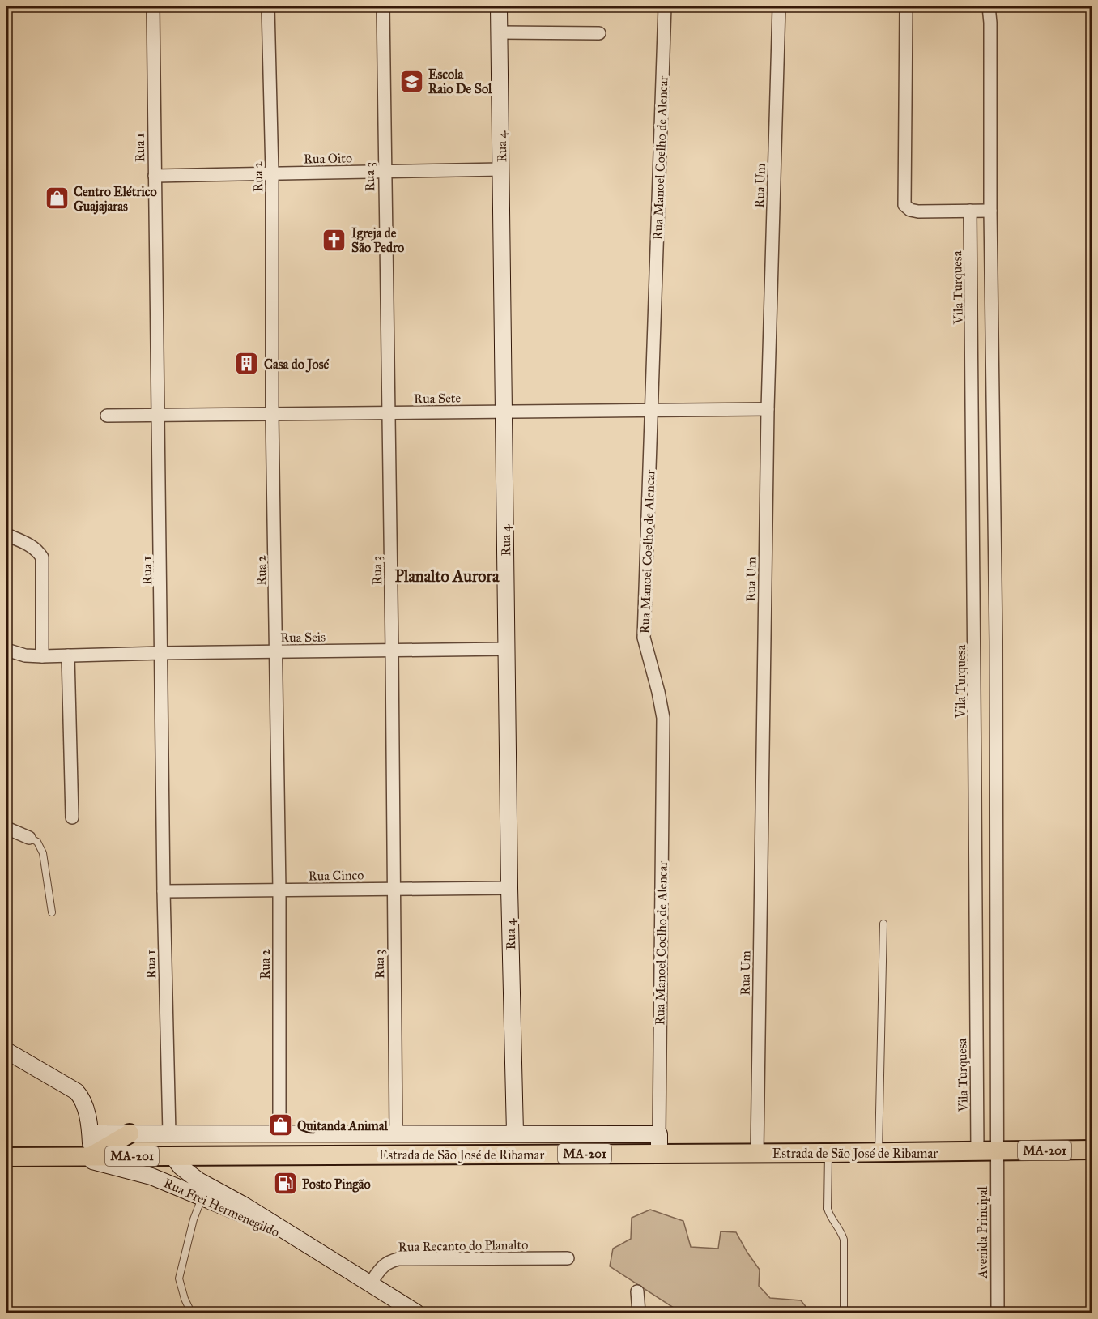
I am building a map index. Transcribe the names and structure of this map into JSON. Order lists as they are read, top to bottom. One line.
{"streets":{"main road":["MA-201","Estrada de São José de Ribamar"],"street":["Rua 4","Rua 1","Rua Oito","Rua Manoel Coelho de Alencar","Rua 2","Rua 3","Rua Um","Vila Turquesa","Rua Sete","Rua Seis","Rua Cinco","Rua Frei Hermenegildo","Avenida Principal","Rua Recanto do Planalto"]},"crossings":[["Rua 4","Rua Oito"],["Rua 4","Rua Sete"],["Rua 4","Rua Seis"],["Rua 4","Rua Cinco"],["Rua 4","Estrada de São José de Ribamar"],["Rua 1","Rua Oito"],["Rua 1","Rua Sete"],["Rua 1","Rua Seis"],["Rua 1","Rua Cinco"],["Rua 1","Estrada de São José de Ribamar"],["Rua Oito","Rua 2"],["Rua Oito","Rua 3"],["Rua Manoel Coelho de Alencar","Rua Sete"],["Rua Manoel Coelho de Alencar","Estrada de São José de Ribamar"],["Rua 2","Rua Sete"],["Rua 2","Rua Seis"],["Rua 2","Rua Cinco"],["Rua 2","Estrada de São José de Ribamar"],["Rua 3","Rua Sete"],["Rua 3","Rua Seis"],["Rua 3","Rua Cinco"],["Rua 3","Estrada de São José de Ribamar"],["Rua Um","Rua Sete"],["Rua Um","Estrada de São José de Ribamar"],["Vila Turquesa","Estrada de São José de Ribamar"],["Estrada de São José de Ribamar","Rua Frei Hermenegildo"],["Estrada de São José de Ribamar","Avenida Principal"],["Rua Frei Hermenegildo","Rua Recanto do Planalto"]],"districts":["Planalto Aurora"],"places":{"school or university":["Escola Raio De Sol"],"shop":["Centro Elétrico Guajajaras","Quitanda Animal"],"church":["Igreja de São Pedro"],"building":["Casa do José"],"fuel station":["Posto Pingão"]}}
